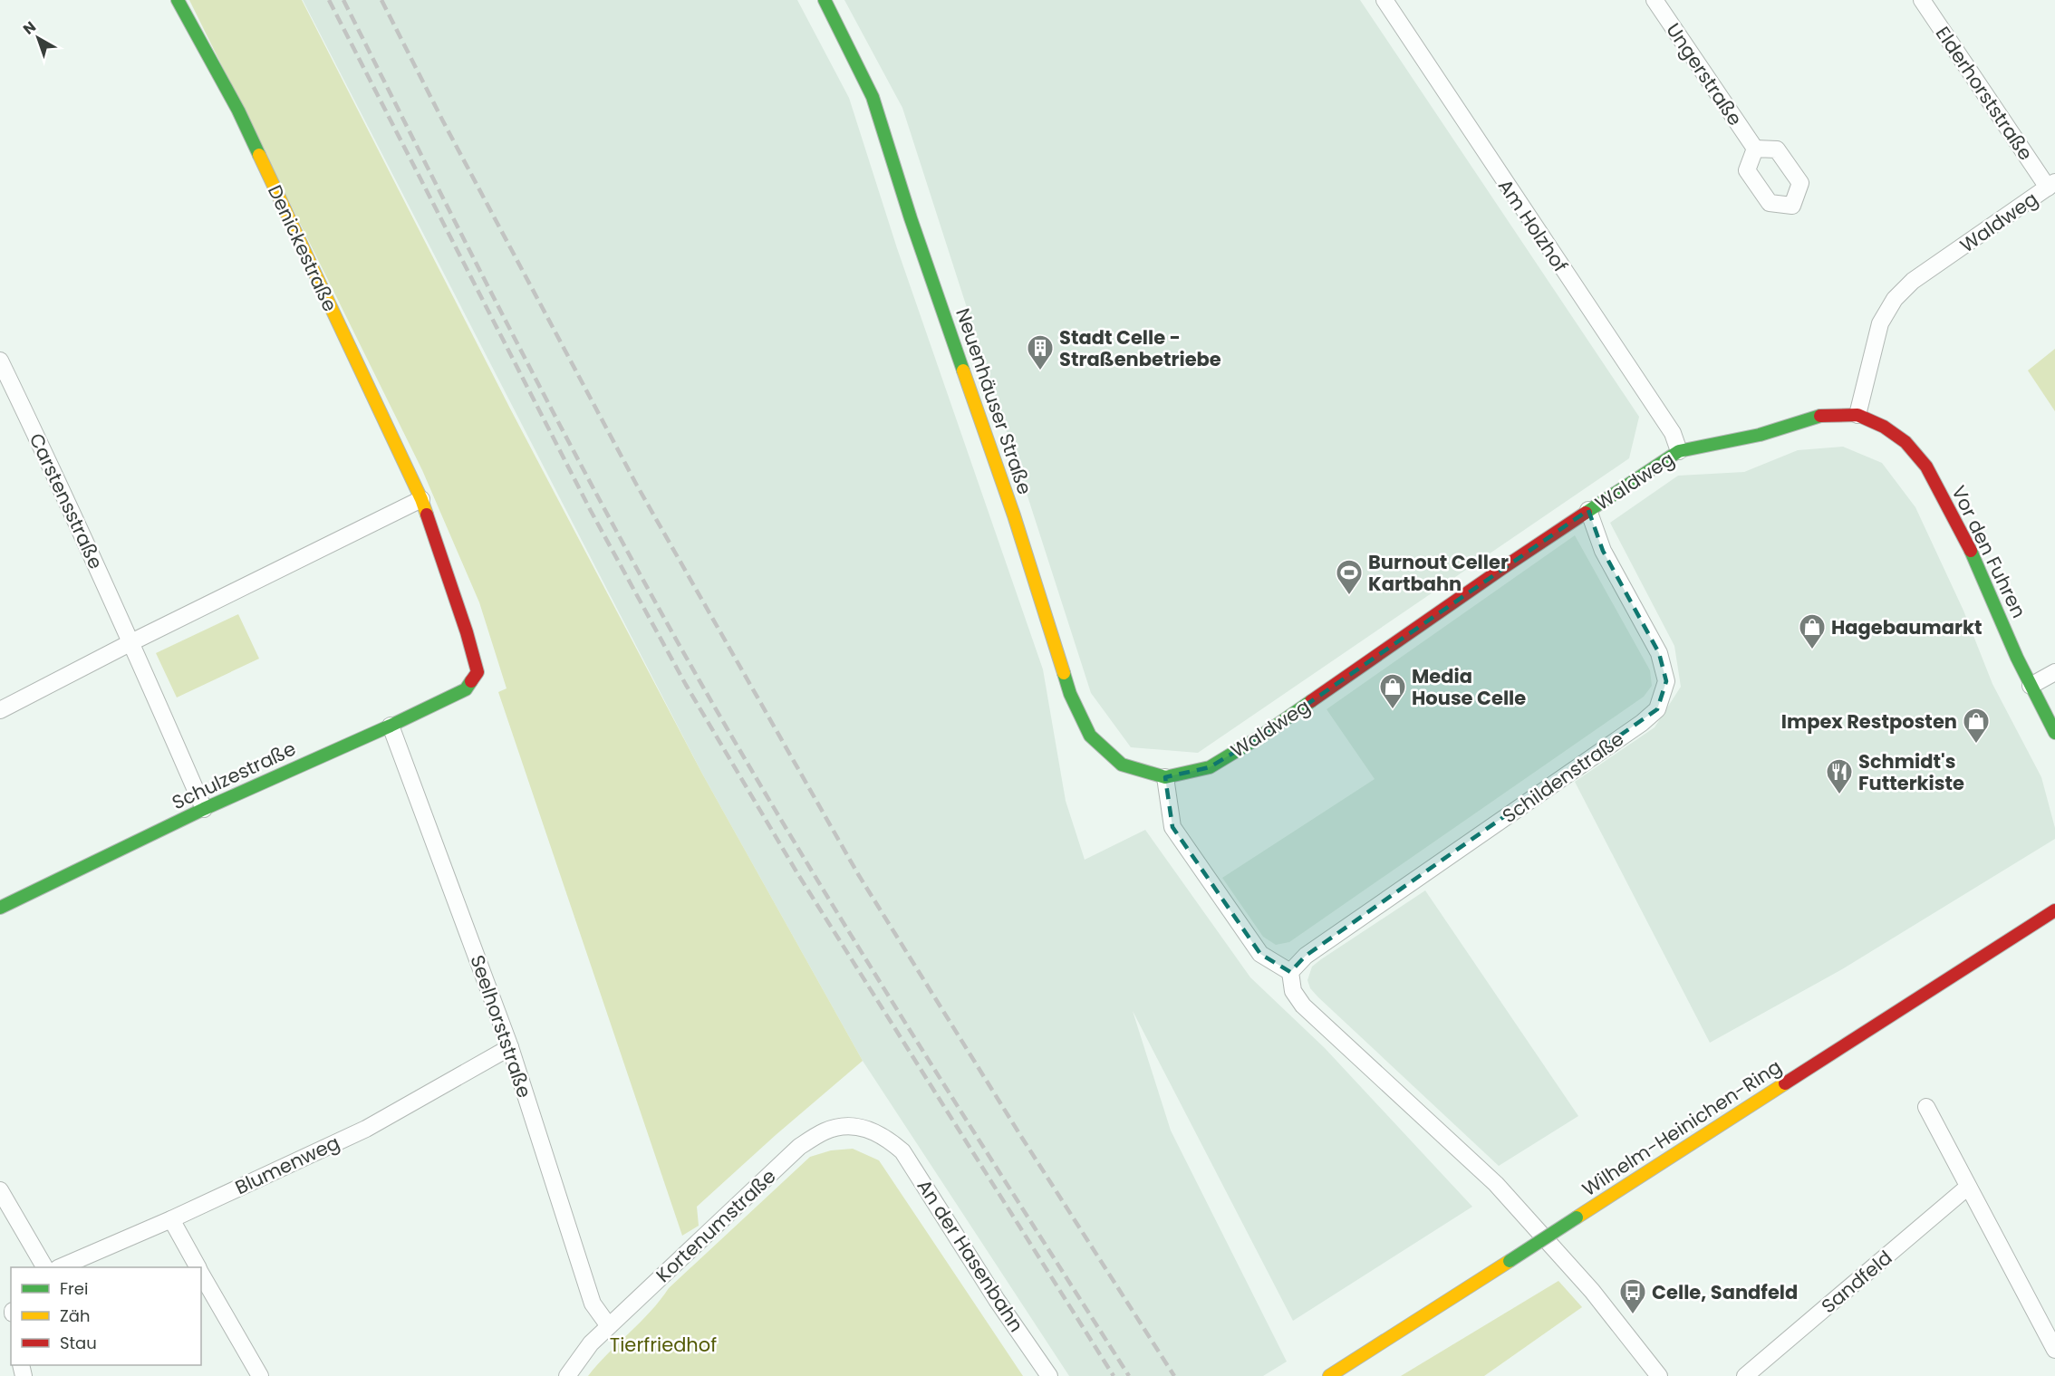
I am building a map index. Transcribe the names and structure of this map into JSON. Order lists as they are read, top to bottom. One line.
{"streets":{"street":["Ungerstraße","Elderhorststraße","Waldweg","Am Holzhof","Denickestraße","Neuenhäuser Straße","Carstensstraße","Vor den Fuhren","Schulzestraße","Schildenstraße","Seelhorststraße","Wilhelm-Heinichen-Ring","Blumenweg","Kortenumstraße","An der Hasenbahn","Sandfeld"]},"crossings":[["Elderhorststraße","Waldweg"],["Waldweg","Am Holzhof"],["Waldweg","Neuenhäuser Straße"],["Waldweg","Vor den Fuhren"],["Waldweg","Schildenstraße"],["Denickestraße","Schulzestraße"],["Carstensstraße","Schulzestraße"],["Schulzestraße","Seelhorststraße"],["Seelhorststraße","Blumenweg"],["Seelhorststraße","Kortenumstraße"],["Kortenumstraße","An der Hasenbahn"]],"parks":["Tierfriedhof"],"places":{"building":["Stadt Celle - Straßenbetriebe"],"sports":["Burnout Celler Kartbahn"],"shop":["Hagebaumarkt","Media House Celle","Impex Restposten"],"restaurant":["Schmidt's Futterkiste"],"bus stop":["Celle, Sandfeld"]},"legend":["Frei","Zäh","Stau"],"north":"top left"}
